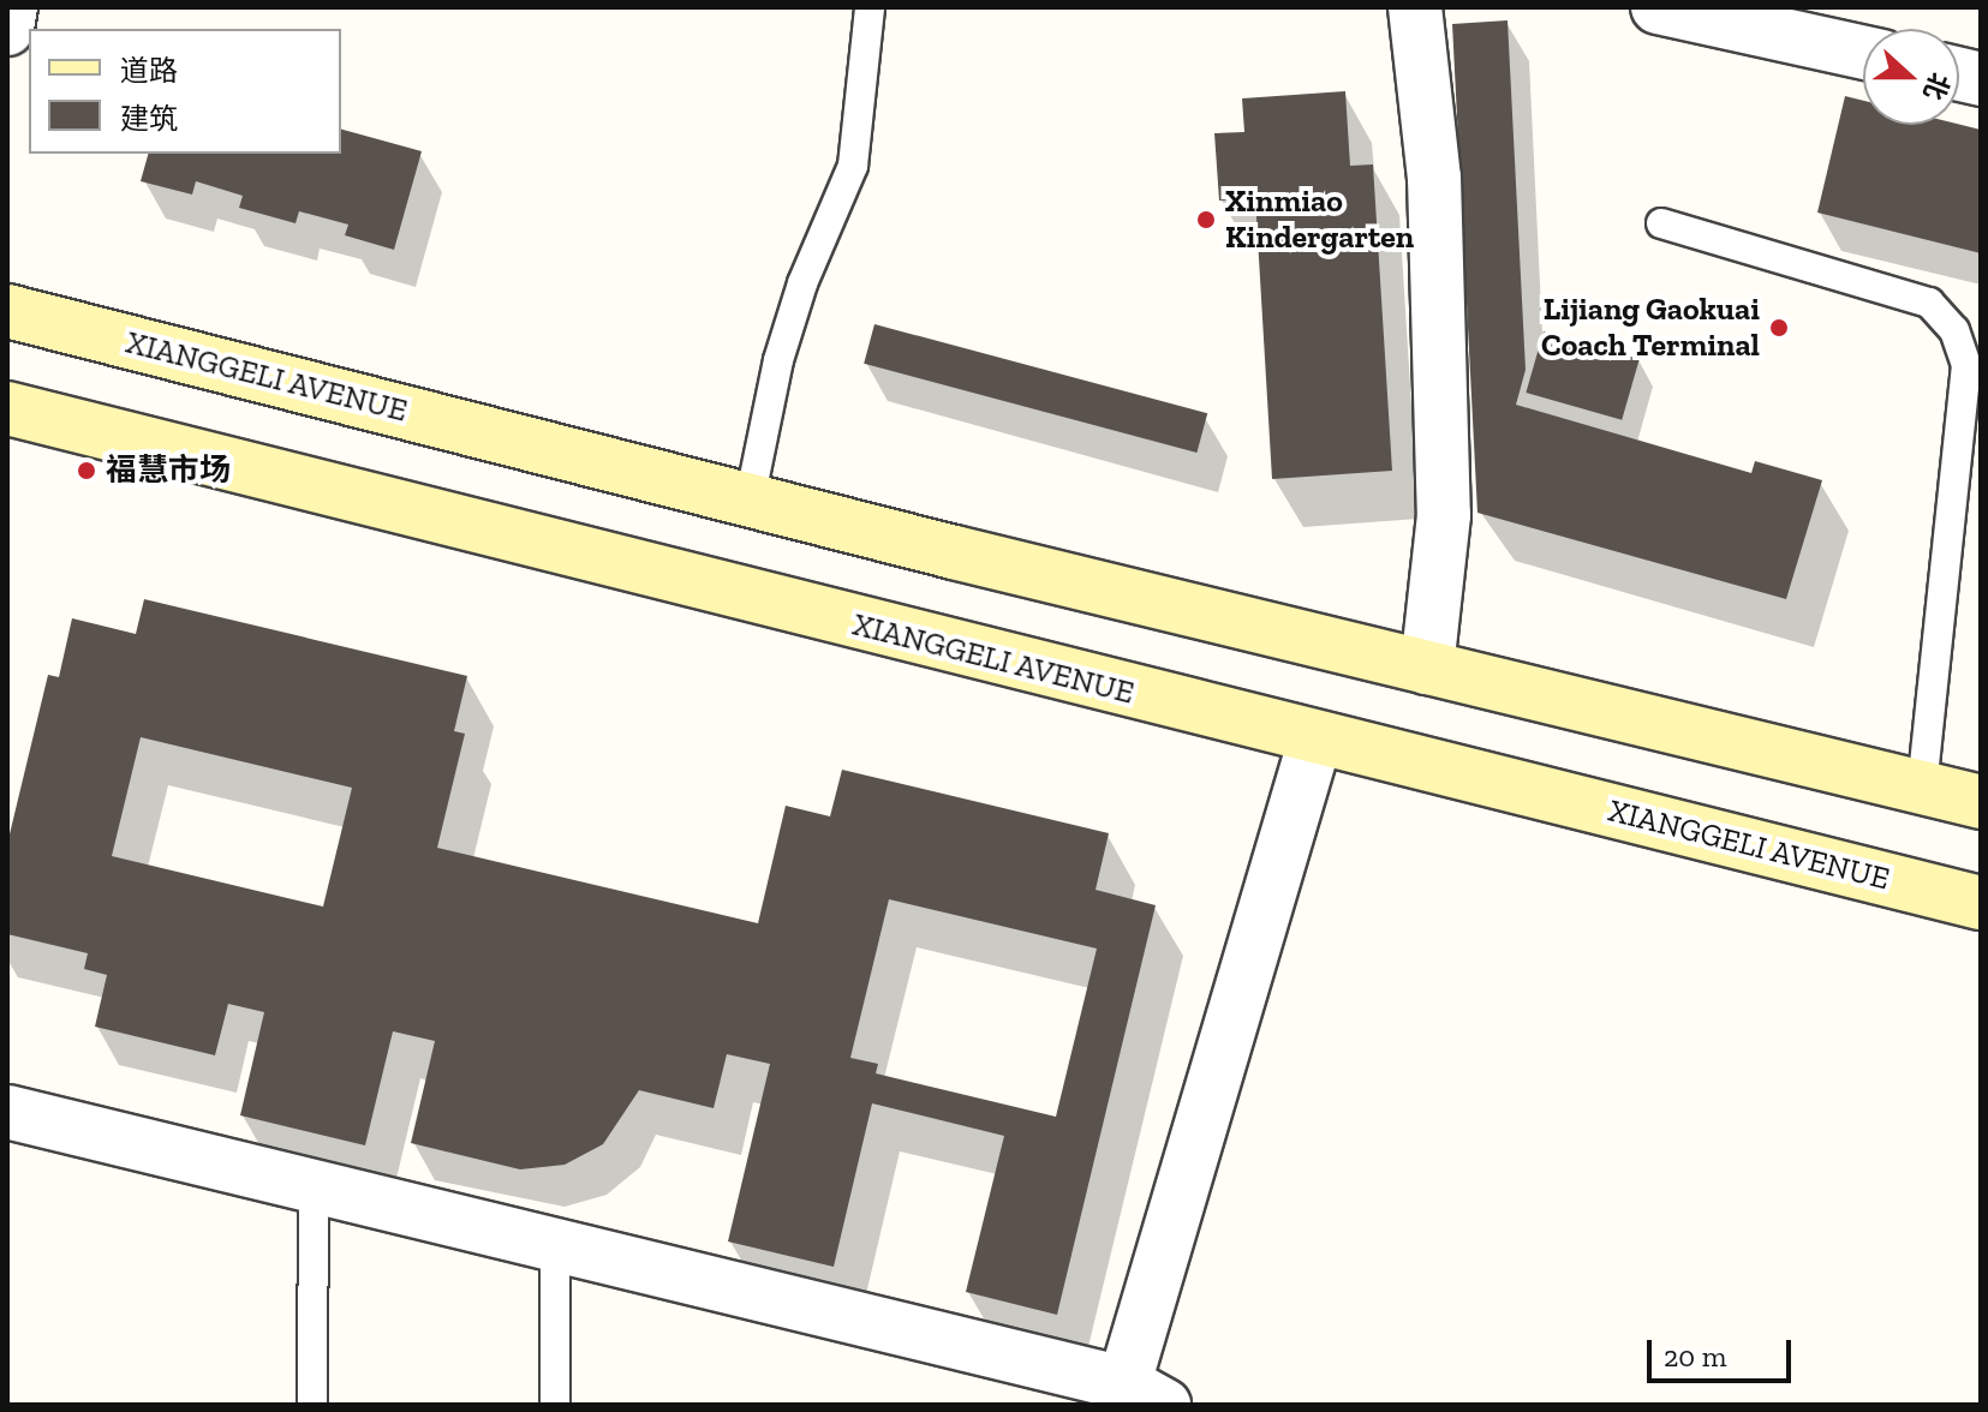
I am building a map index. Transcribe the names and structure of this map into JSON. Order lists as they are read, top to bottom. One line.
{"streets":{"main road":["XIANGGELI AVENUE"]},"places":["Xinmiao Kindergarten","Lijiang Gaokuai Coach Terminal","福慧市场"],"legend":["道路","建筑"],"scale_bar":"20 m","north":"right"}
